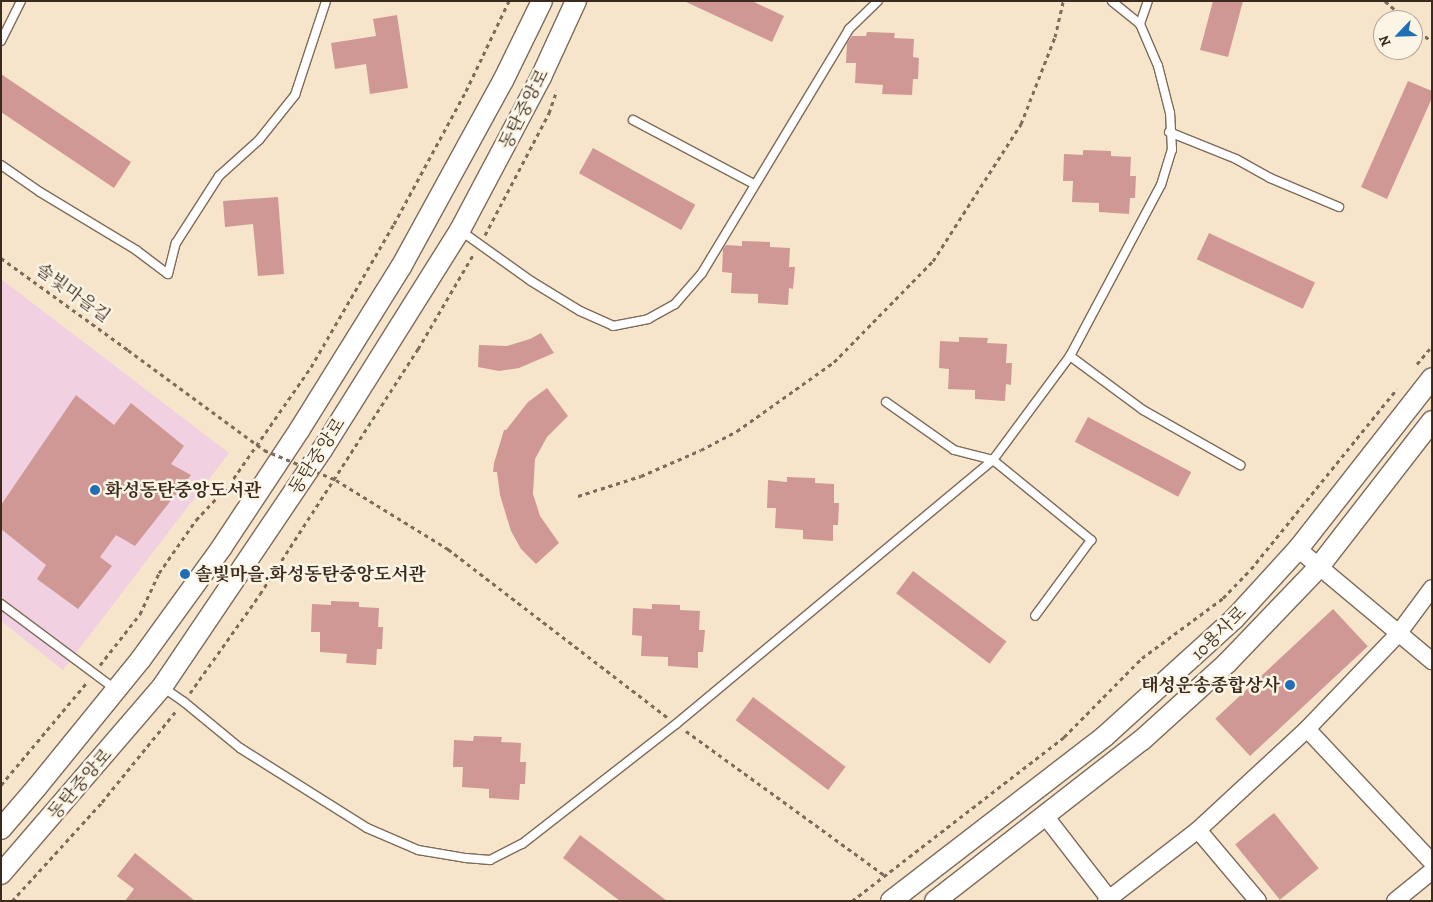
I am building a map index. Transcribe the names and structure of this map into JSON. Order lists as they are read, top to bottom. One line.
{"streets":{"street":["동탄중앙로","10용사로"],"path":["솔빛마을길"]},"places":["화성동탄중앙도서관","솔빛마을.화성동탄중앙도서관","태성운송종합상사"],"north":"bottom left"}
